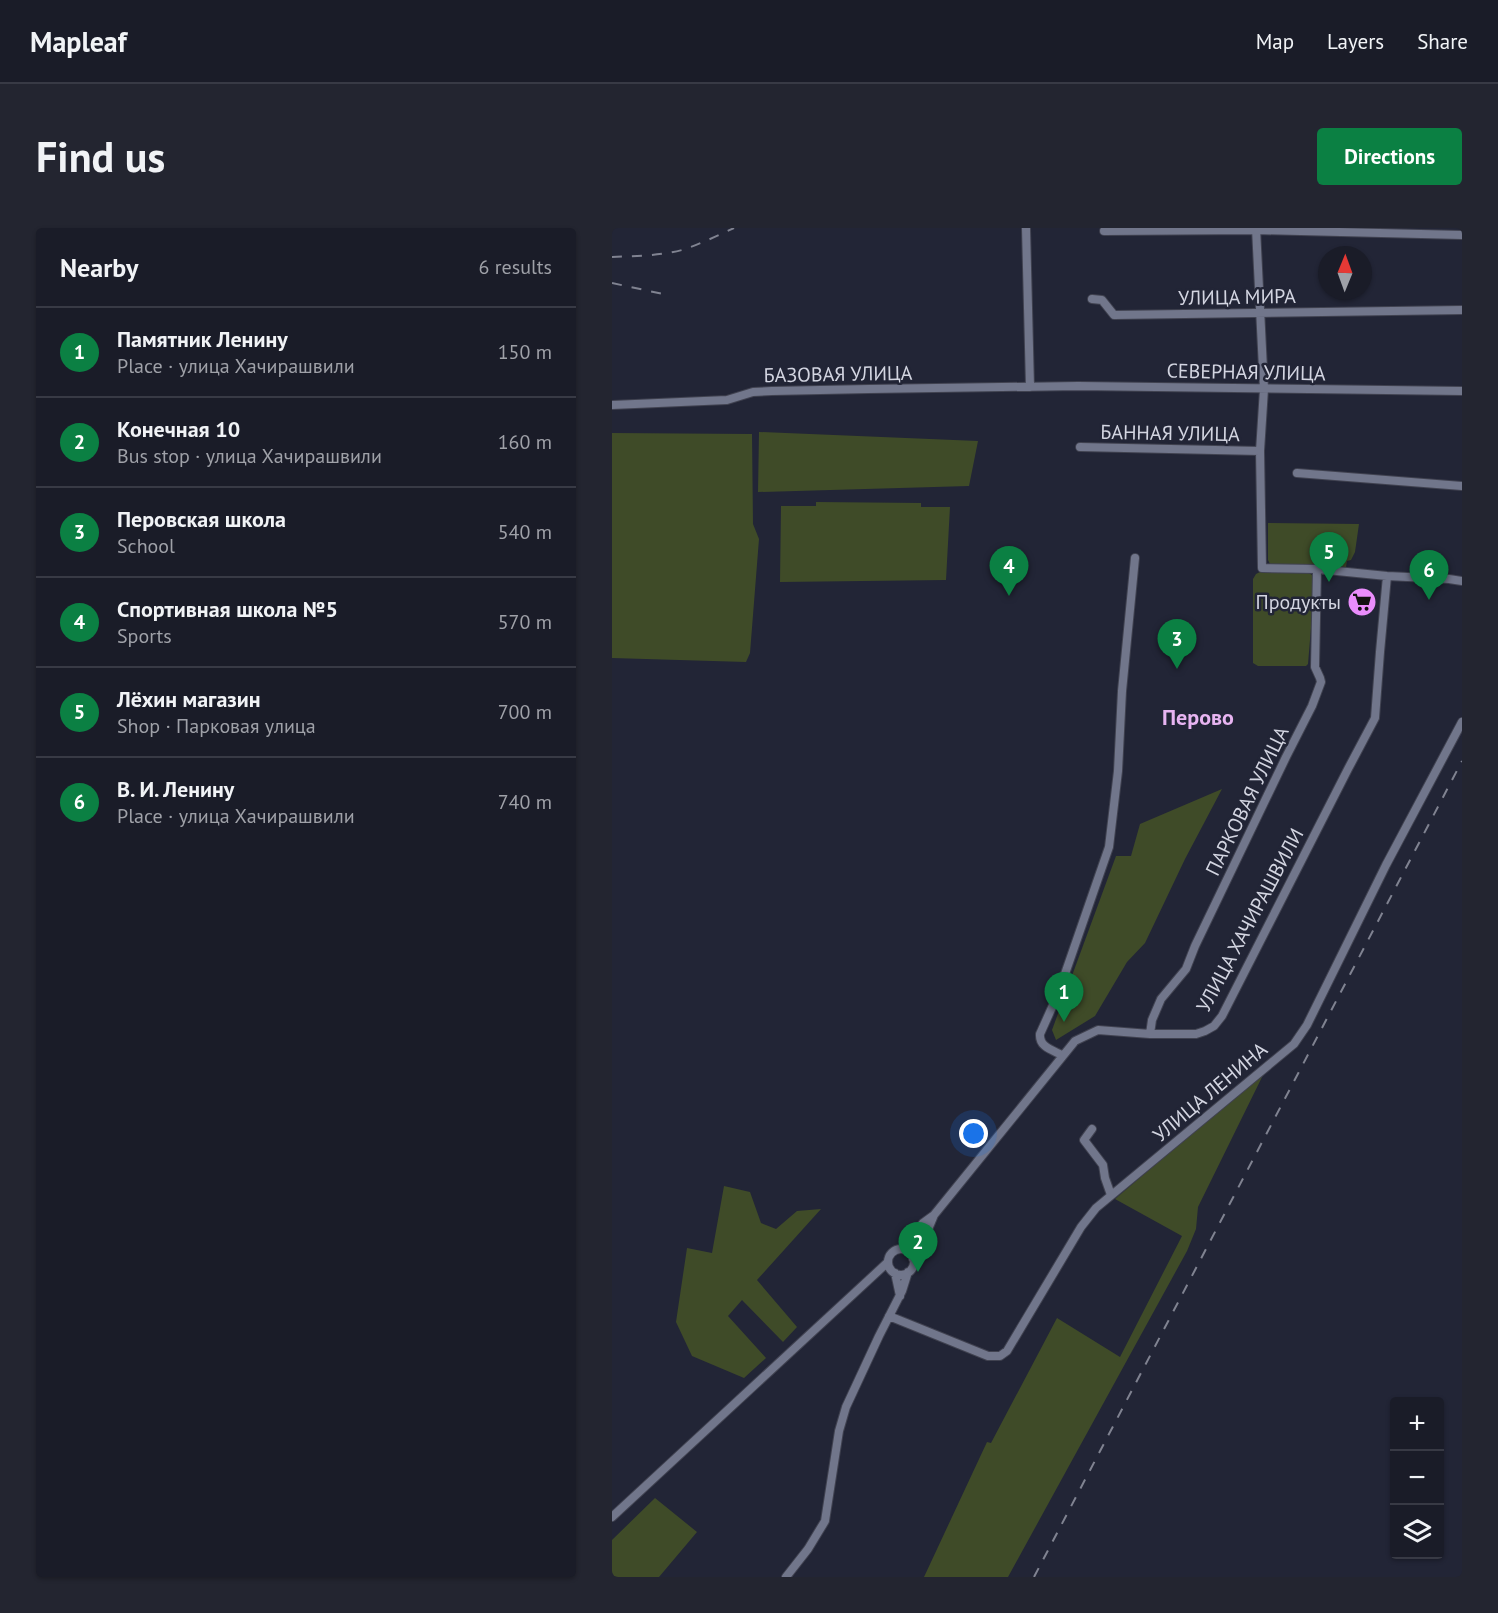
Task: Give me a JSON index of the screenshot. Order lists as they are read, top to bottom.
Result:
{
  "streets": {
    "street": [
      "УЛИЦА МИРА",
      "СЕВЕРНАЯ УЛИЦА",
      "БАЗОВАЯ УЛИЦА",
      "БАННАЯ УЛИЦА",
      "ПАРКОВАЯ УЛИЦА",
      "УЛИЦА ХАЧИРАШВИЛИ",
      "УЛИЦА ЛЕНИНА"
    ]
  },
  "crossings": [
    ["СЕВЕРНАЯ УЛИЦА", "БАЗОВАЯ УЛИЦА"],
    ["ПАРКОВАЯ УЛИЦА", "УЛИЦА ХАЧИРАШВИЛИ"]
  ],
  "districts": ["Перово"],
  "places": {
    "supermarket": ["Продукты"]
  },
  "north": "top",
  "page": {
    "header": "Mapleaf",
    "nav": ["Map", "Layers", "Share"],
    "buttons": "Directions",
    "title": "Find us",
    "heading": ["Nearby", "6 results"],
    "list": [
      {
        "mark": "1",
        "name": "Памятник Ленину",
        "note": "Place · улица Хачирашвили",
        "value": "150 m"
      },
      {
        "mark": "2",
        "name": "Конечная 10",
        "note": "Bus stop · улица Хачирашвили",
        "value": "160 m"
      },
      {
        "mark": "3",
        "name": "Перовская школа",
        "note": "School",
        "value": "540 m"
      },
      {
        "mark": "4",
        "name": "Спортивная школа №5",
        "note": "Sports",
        "value": "570 m"
      },
      {
        "mark": "5",
        "name": "Лёхин магазин",
        "note": "Shop · Парковая улица",
        "value": "700 m"
      },
      {
        "mark": "6",
        "name": "В. И. Ленину",
        "note": "Place · улица Хачирашвили",
        "value": "740 m"
      }
    ],
    "pins": [
      "5",
      "4",
      "6",
      "3",
      "1",
      "2"
    ],
    "map_buttons": ["+", "−"]
  }
}
